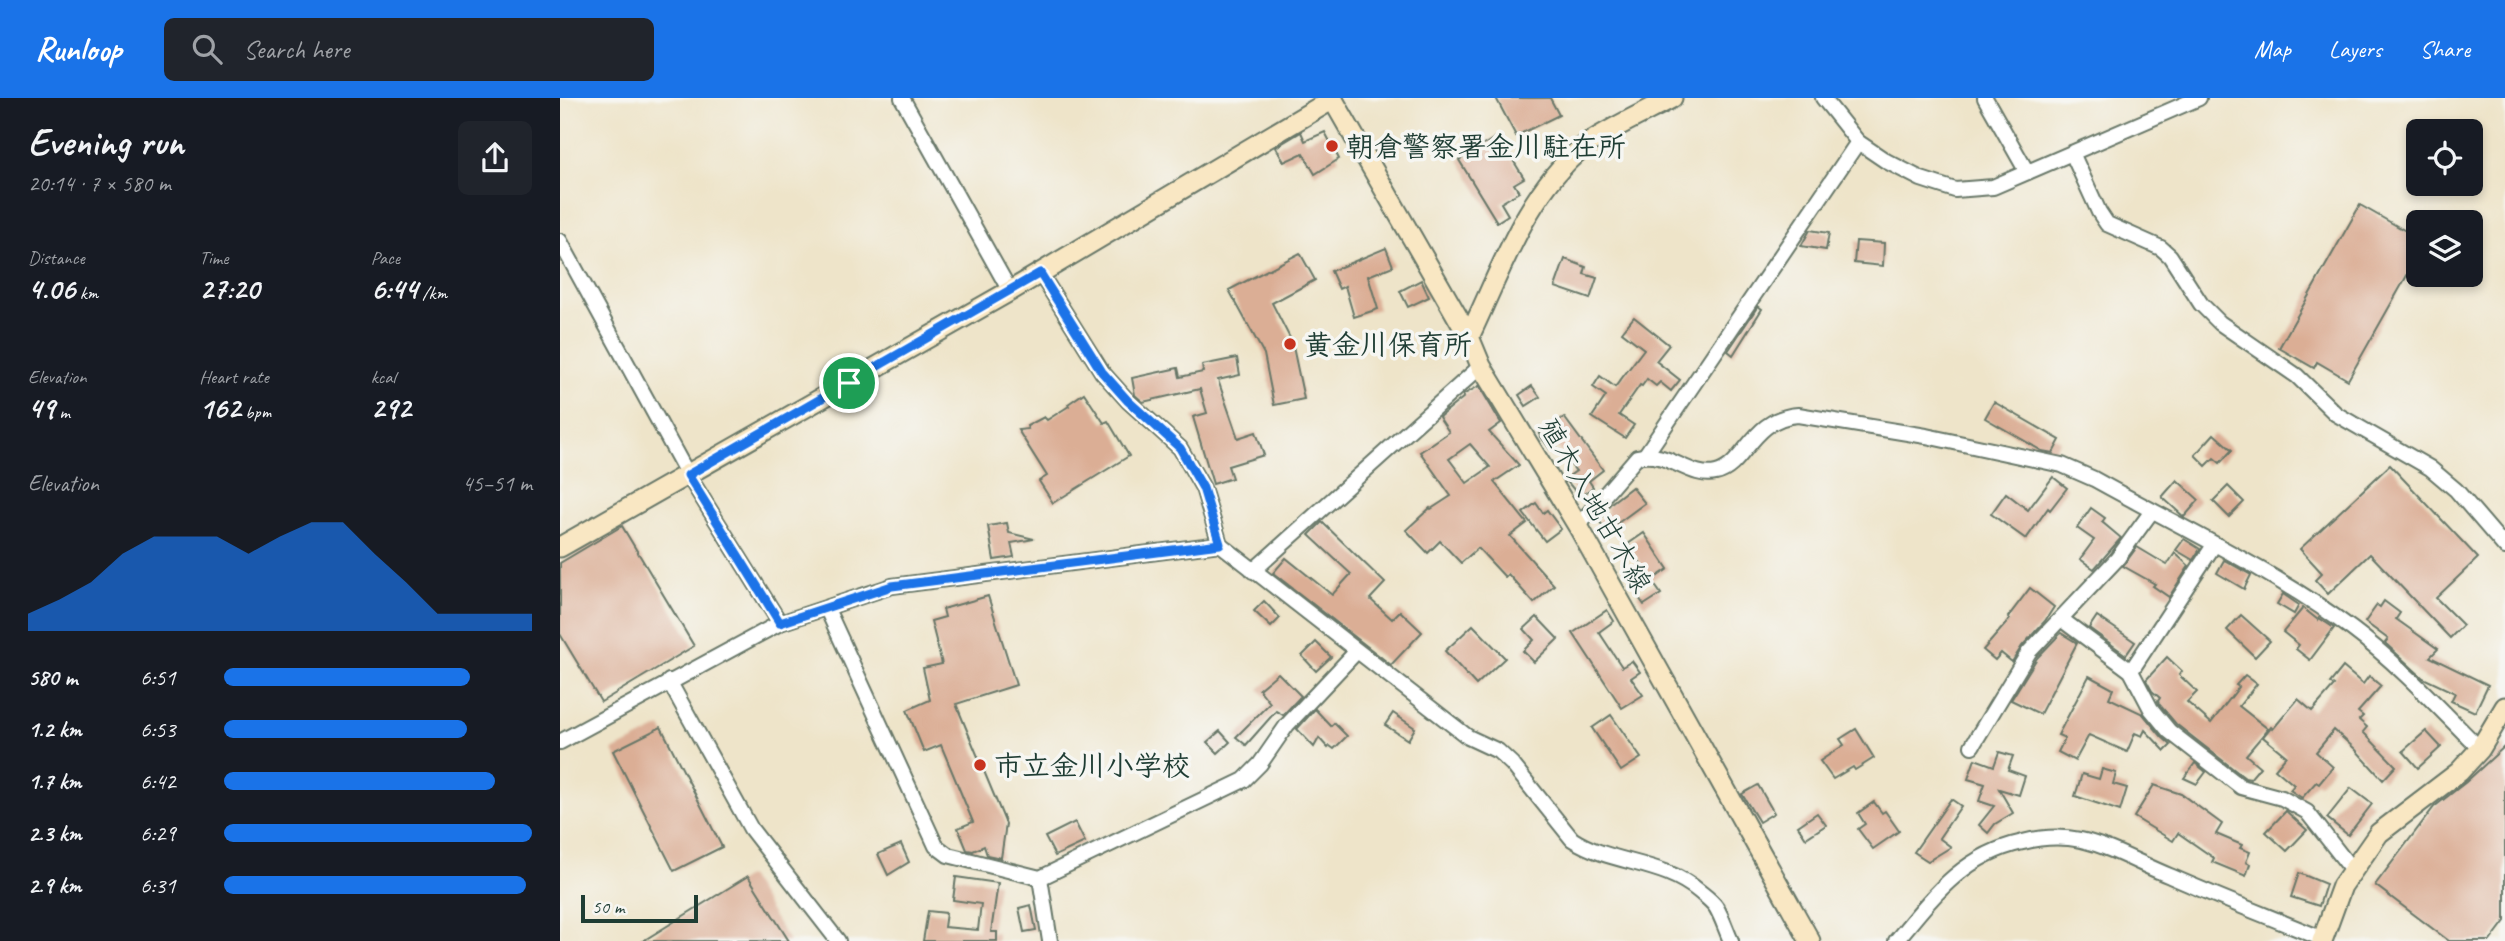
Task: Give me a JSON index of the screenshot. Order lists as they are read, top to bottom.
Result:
{
  "streets": {
    "street": ["殖木入地甘木線"]
  },
  "places": ["朝倉警察署金川駐在所", "黄金川保育所", "市立金川小学校"],
  "scale_bar": "50 m",
  "page": {
    "header": "Runloop",
    "search": "Search here",
    "nav": ["Map", "Layers", "Share"],
    "heading": ["Evening run", "20:14 · 7 × 580 m"],
    "stats": [
      ["Distance", "4.06 km"],
      ["Time", "27:20"],
      ["Pace", "6:44 /km"],
      ["Elevation", "49 m"],
      ["Heart rate", "162 bpm"],
      ["kcal", "292"]
    ],
    "chart": ["Elevation", "45–51 m"],
    "list": [
      {
        "name": "580 m",
        "note": "6:51"
      },
      {
        "name": "1.2 km",
        "note": "6:53"
      },
      {
        "name": "1.7 km",
        "note": "6:42"
      },
      {
        "name": "2.3 km",
        "note": "6:29"
      },
      {
        "name": "2.9 km",
        "note": "6:31"
      }
    ],
    "scale": "50 m"
  }
}
